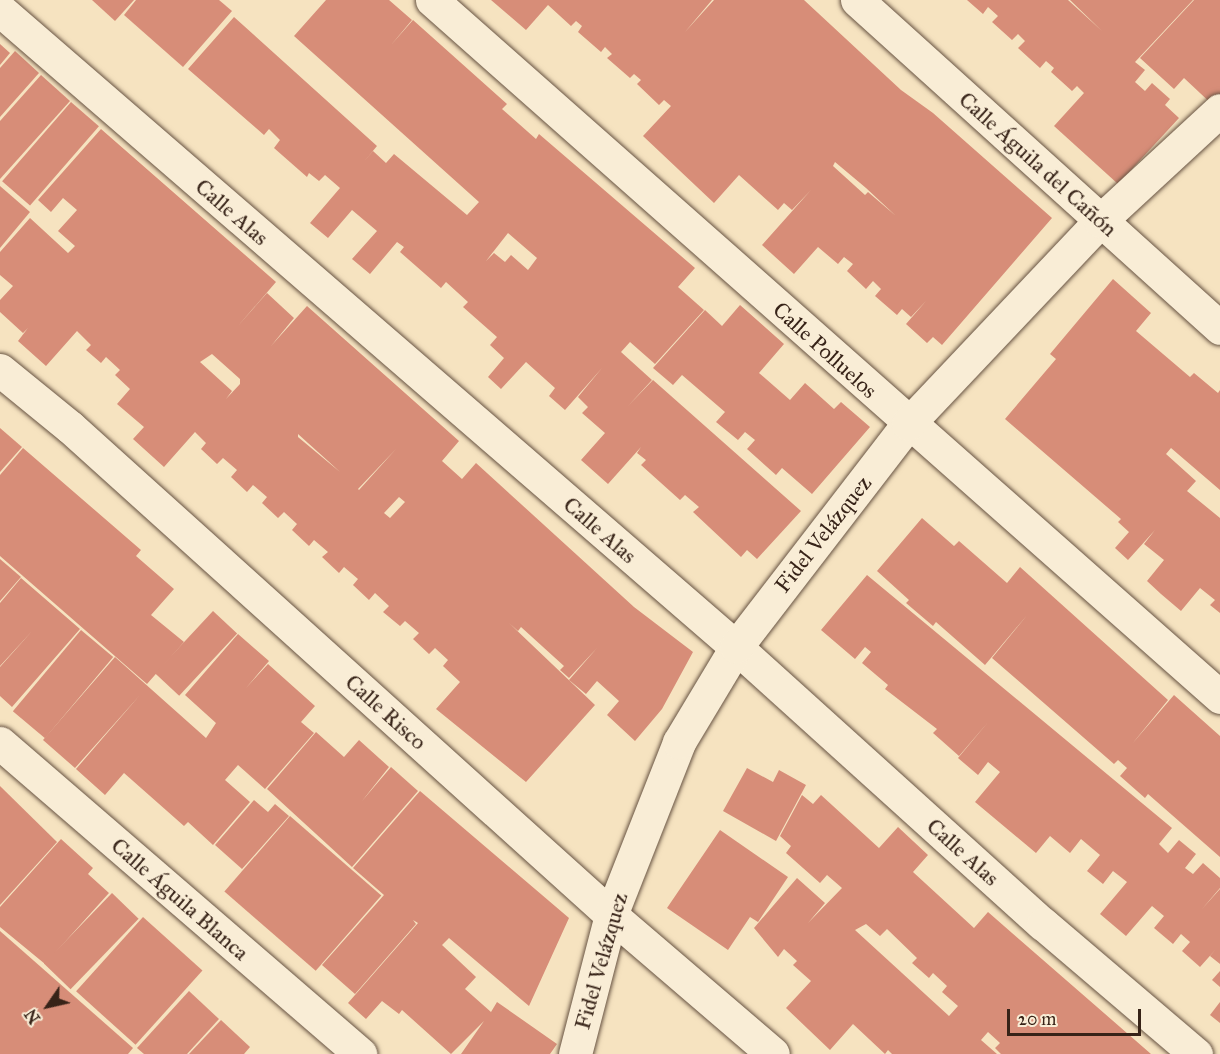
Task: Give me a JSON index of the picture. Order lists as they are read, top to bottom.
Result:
{
  "streets": {
    "street": [
      "Calle Águila del Cañón",
      "Calle Alas",
      "Calle Polluelos",
      "Fidel Velázquez",
      "Calle Risco",
      "Calle Águila Blanca"
    ]
  },
  "crossings": [
    ["Calle Águila del Cañón", "Fidel Velázquez"],
    ["Calle Alas", "Fidel Velázquez"],
    ["Calle Polluelos", "Fidel Velázquez"],
    ["Fidel Velázquez", "Calle Risco"]
  ],
  "scale_bar": "20 m",
  "north": "bottom left"
}
